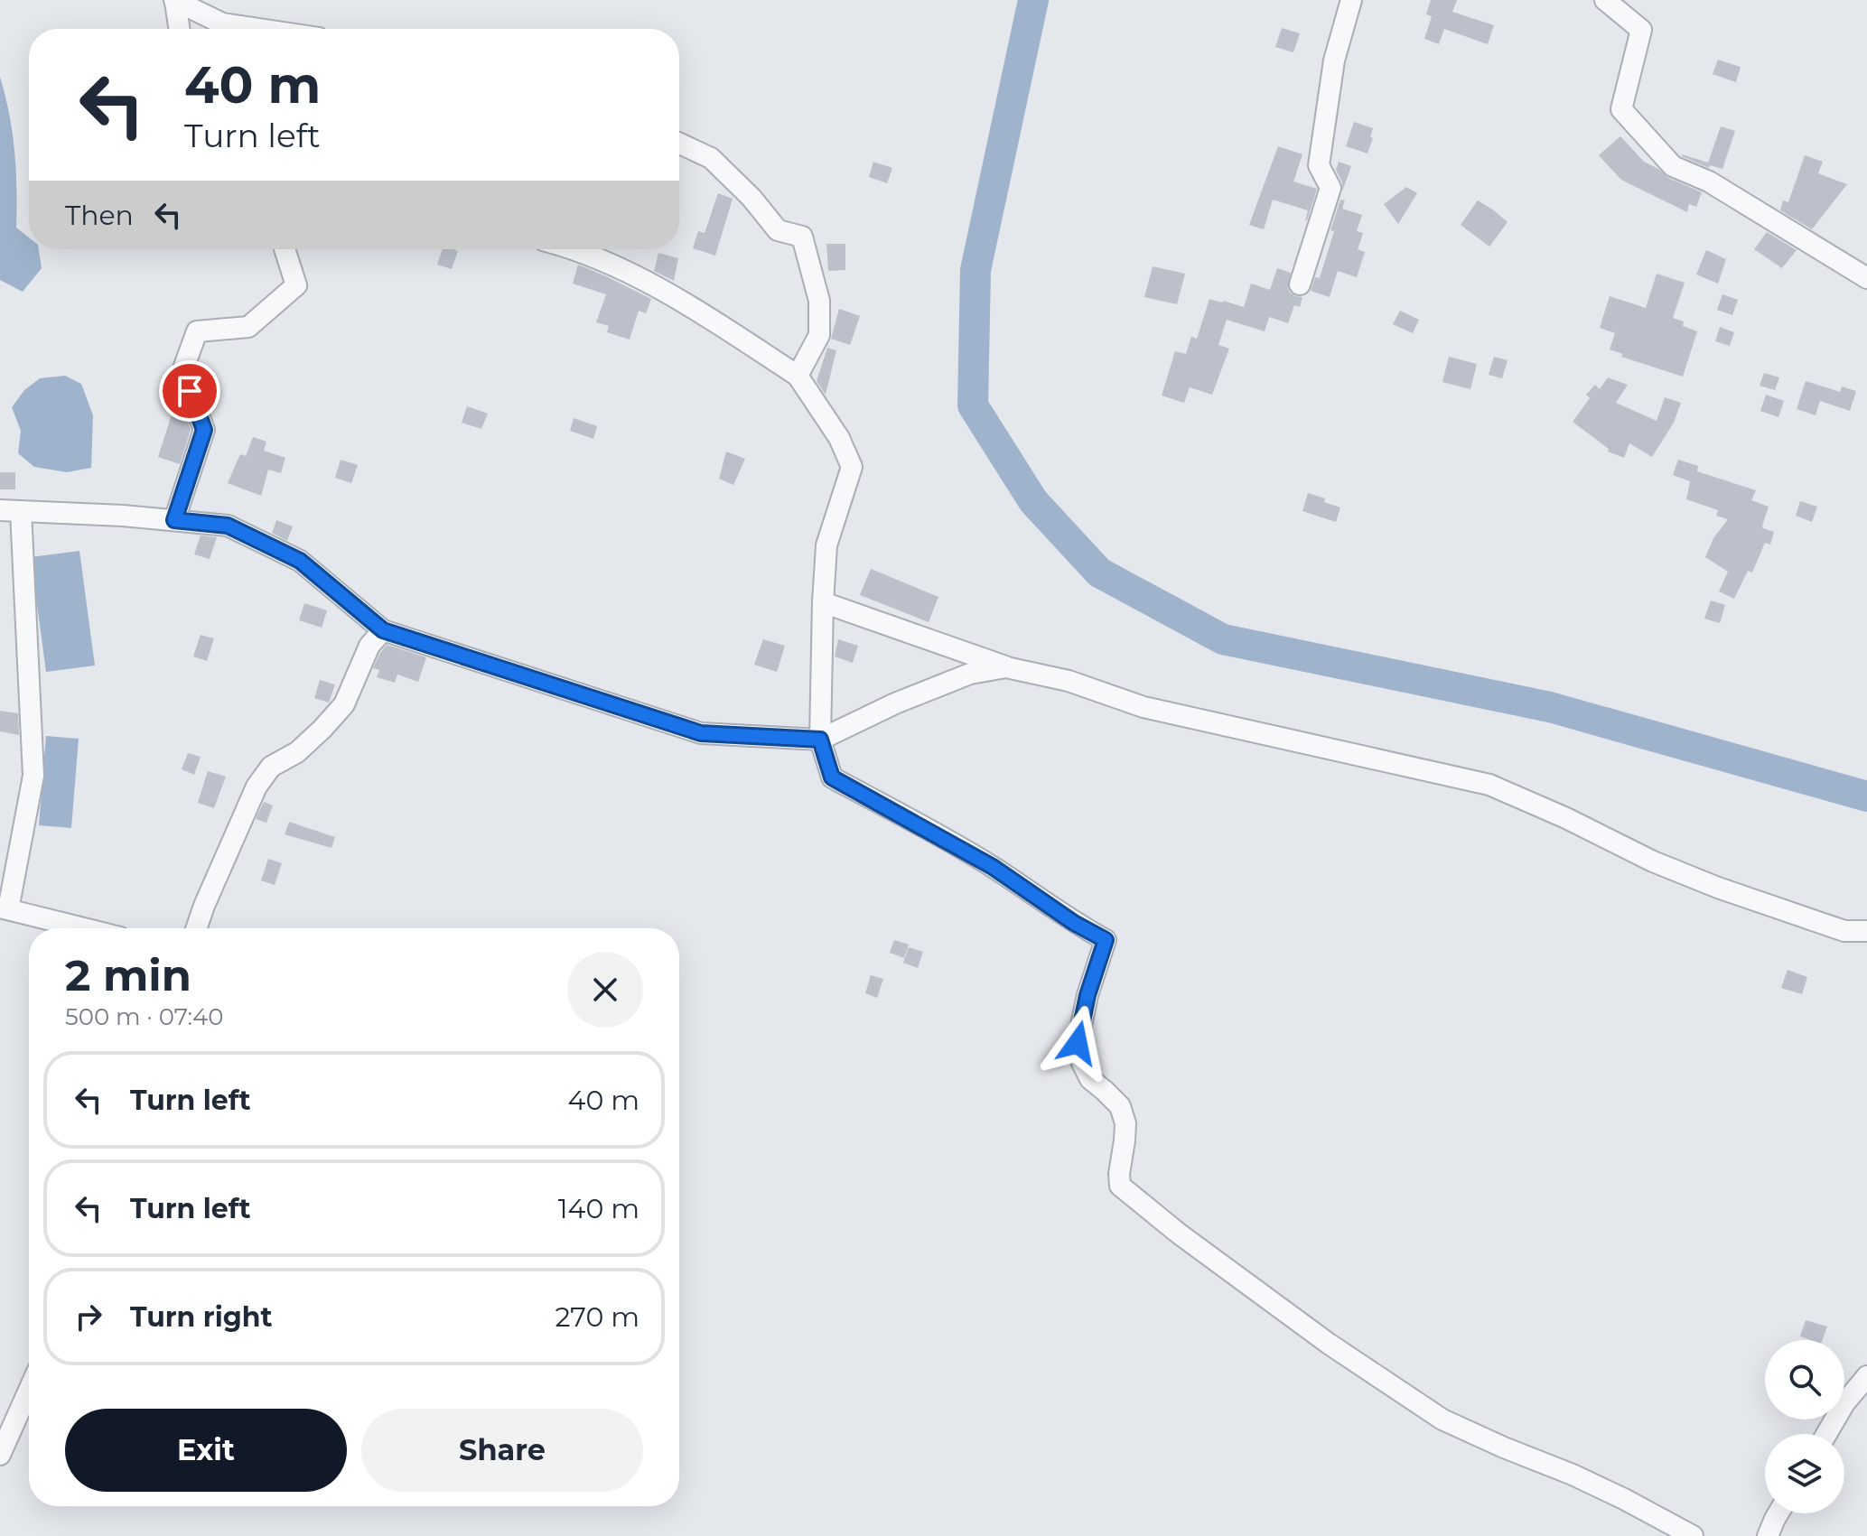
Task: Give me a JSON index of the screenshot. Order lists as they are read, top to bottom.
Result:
{
  "page": {
    "turn": ["40 m", "Turn left"],
    "then": "Then",
    "heading": ["2 min", "500 m · 07:40"],
    "list": [
      {
        "name": "Turn left",
        "value": "40 m"
      },
      {
        "name": "Turn left",
        "value": "140 m"
      },
      {
        "name": "Turn right",
        "value": "270 m"
      }
    ],
    "buttons": ["Exit", "Share"]
  }
}
